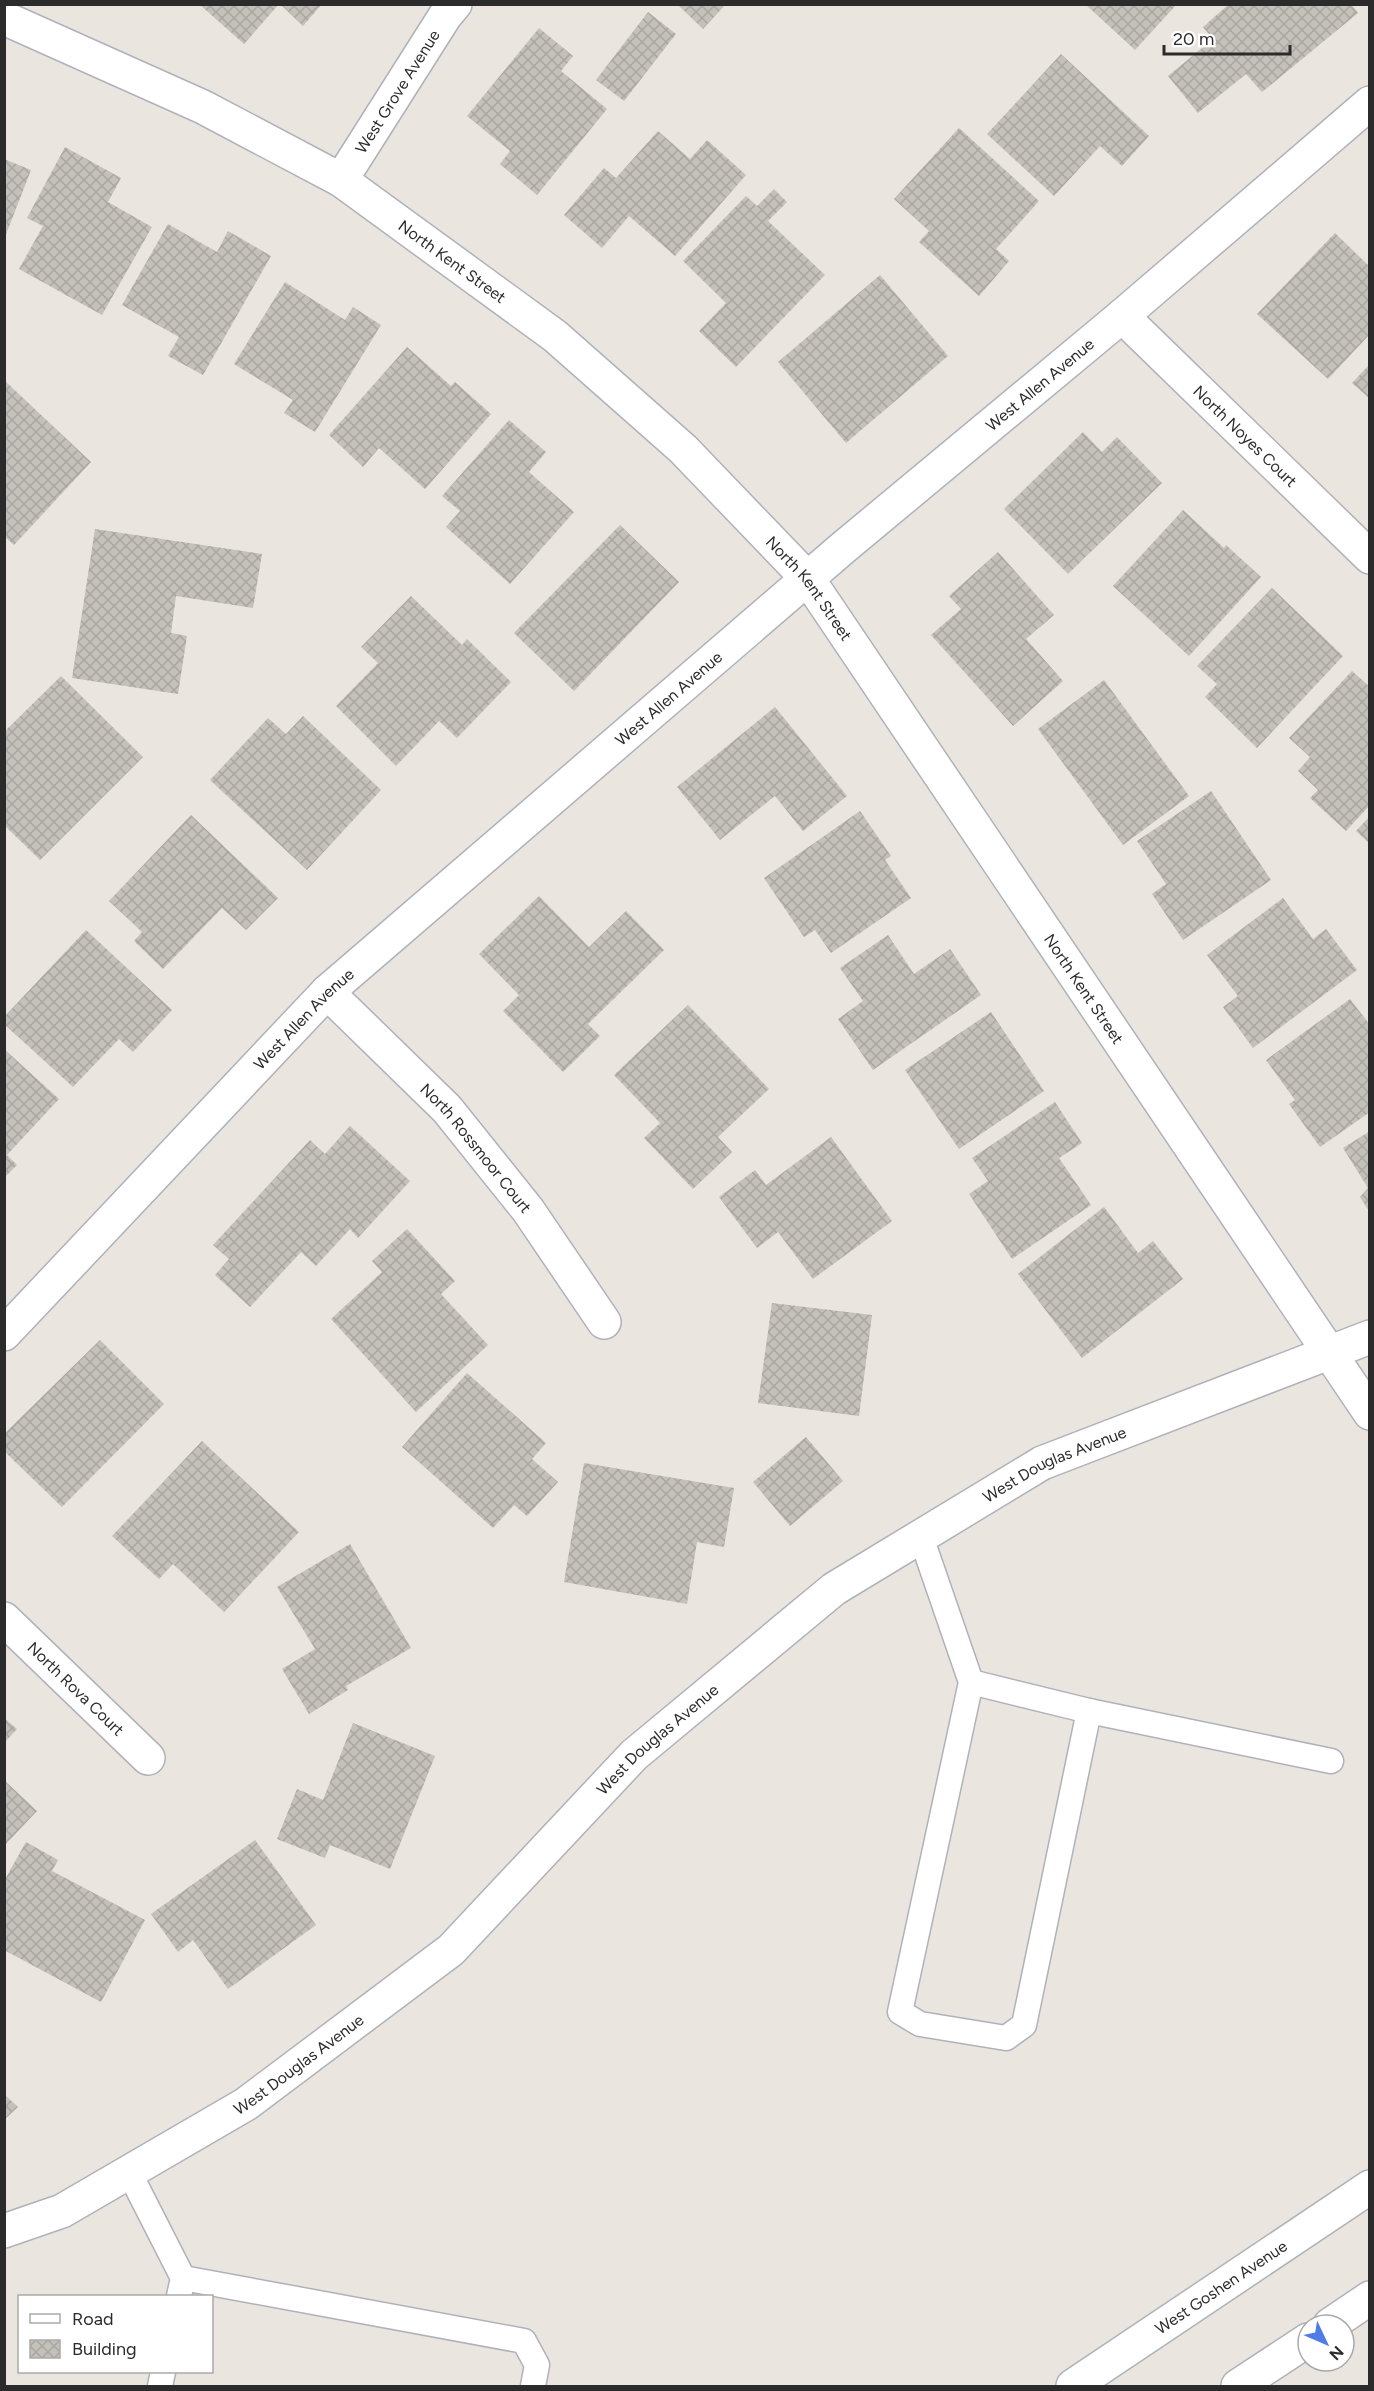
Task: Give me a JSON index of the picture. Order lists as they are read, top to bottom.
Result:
{
  "streets": {
    "street": [
      "West Grove Avenue",
      "North Kent Street",
      "West Allen Avenue",
      "North Noyes Court",
      "North Rossmoor Court",
      "West Douglas Avenue",
      "North Rova Court",
      "West Goshen Avenue"
    ]
  },
  "crossings": [
    ["West Grove Avenue", "North Kent Street"],
    ["North Kent Street", "West Allen Avenue"],
    ["North Kent Street", "West Douglas Avenue"],
    ["West Allen Avenue", "North Noyes Court"],
    ["West Allen Avenue", "North Rossmoor Court"]
  ],
  "legend": ["Road", "Building"],
  "scale_bar": "20 m",
  "north": "bottom right"
}
